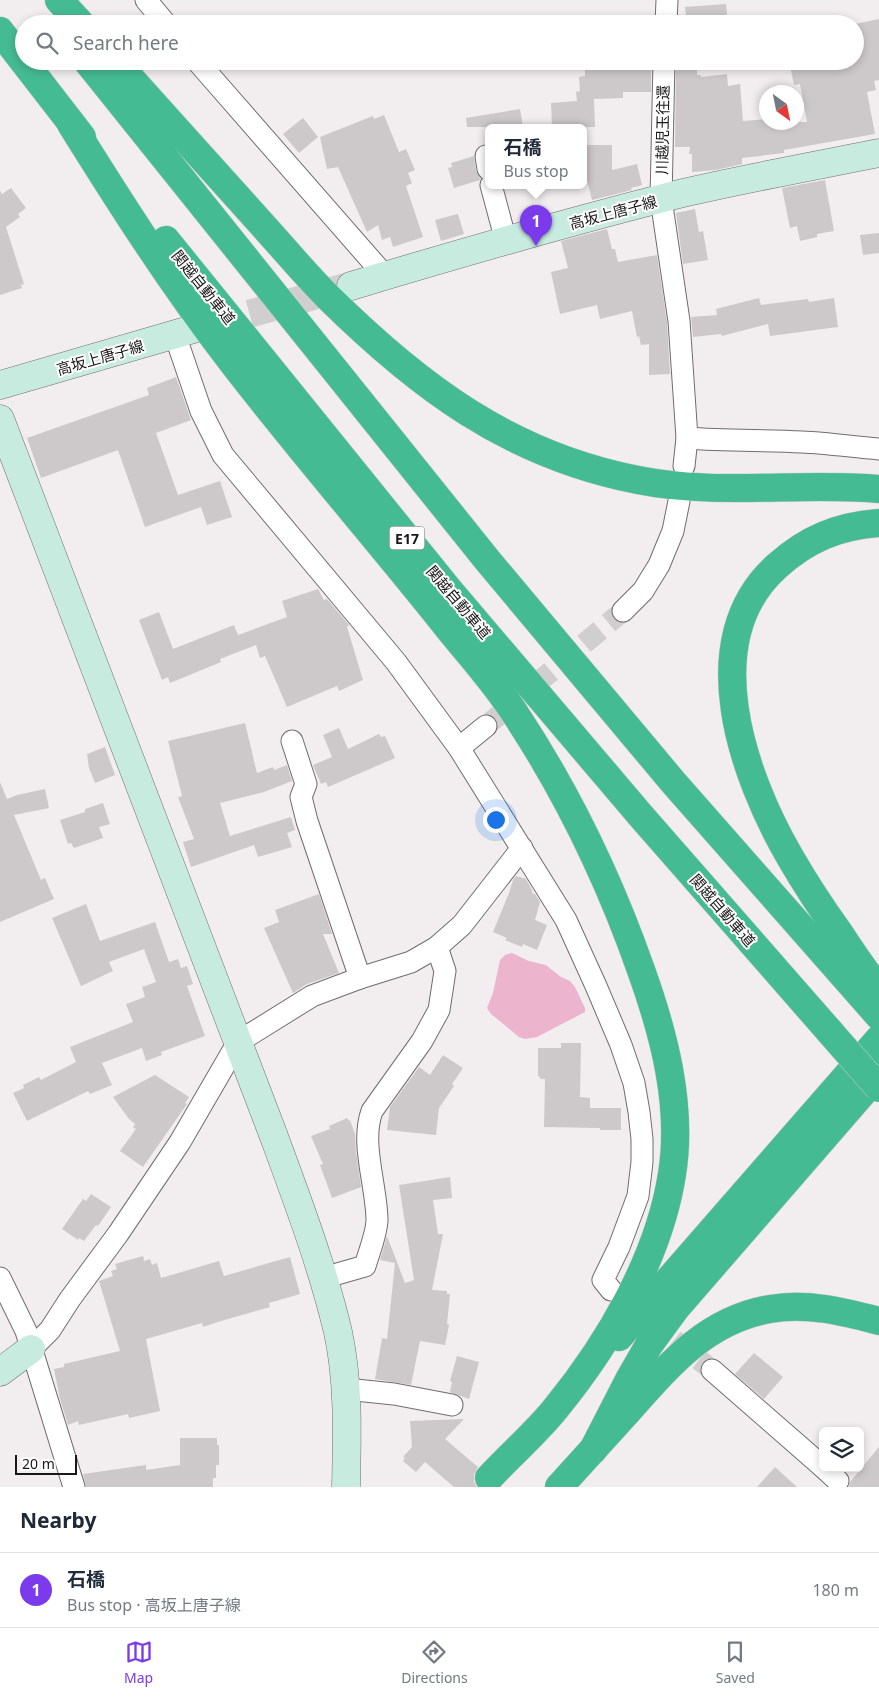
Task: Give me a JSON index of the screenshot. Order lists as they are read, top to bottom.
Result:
{
  "streets": {
    "highway": ["関越自動車道", "E17"],
    "street": ["川越児玉往還", "高坂上唐子線"]
  },
  "crossings": [
    ["川越児玉往還", "高坂上唐子線"]
  ],
  "scale_bar": "20 m",
  "north": "bottom right",
  "page": {
    "search": "Search here",
    "popup": ["石橋", "Bus stop"],
    "pins": "1",
    "scale": "20 m",
    "heading": "Nearby",
    "list": [
      {
        "mark": "1",
        "name": "石橋",
        "note": "Bus stop · 高坂上唐子線",
        "value": "180 m"
      }
    ],
    "nav": ["Map", "Directions", "Saved"]
  }
}
